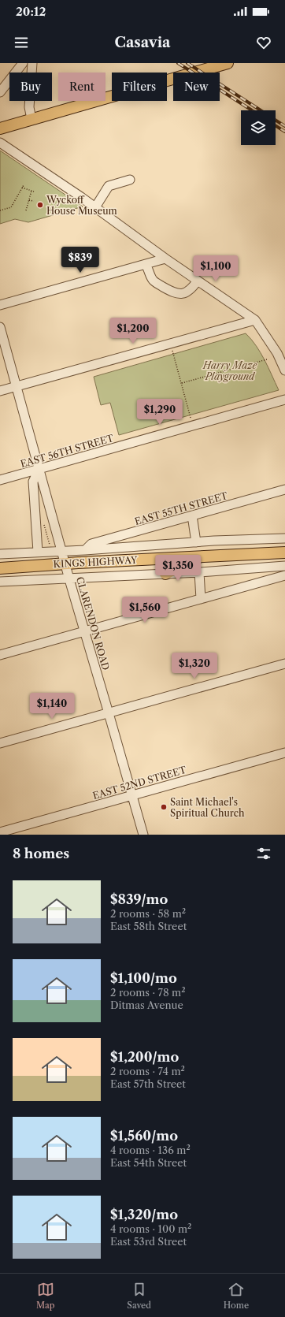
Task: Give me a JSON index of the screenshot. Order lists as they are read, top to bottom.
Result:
{
  "streets": {
    "main road": ["KINGS HIGHWAY"],
    "street": [
      "EAST 56TH STREET",
      "EAST 55TH STREET",
      "CLARENDON ROAD",
      "EAST 52ND STREET"
    ]
  },
  "crossings": [
    ["EAST 56TH STREET", "CLARENDON ROAD"],
    ["EAST 55TH STREET", "KINGS HIGHWAY"],
    ["KINGS HIGHWAY", "CLARENDON ROAD"],
    ["CLARENDON ROAD", "EAST 52ND STREET"]
  ],
  "parks": ["Harry Maze Playground"],
  "places": ["Wyckoff House Museum", "Saint Michael's Spiritual Church"],
  "page": {
    "status": "20:12",
    "header": "Casavia",
    "chip": [
      "Buy",
      "Rent",
      "Filters",
      "New"
    ],
    "price": [
      "$839",
      "$1,100",
      "$1,200",
      "$1,290",
      "$1,350",
      "$1,560",
      "$1,320",
      "$1,140"
    ],
    "heading": "8 homes",
    "list": [
      {
        "name": "$839/mo",
        "note": "2 rooms · 58 m² · East 58th Street"
      },
      {
        "name": "$1,100/mo",
        "note": "2 rooms · 78 m² · Ditmas Avenue"
      },
      {
        "name": "$1,200/mo",
        "note": "2 rooms · 74 m² · East 57th Street"
      },
      {
        "name": "$1,560/mo",
        "note": "4 rooms · 136 m² · East 54th Street"
      },
      {
        "name": "$1,320/mo",
        "note": "4 rooms · 100 m² · East 53rd Street"
      }
    ],
    "tabs": ["Map", "Saved", "Home"]
  }
}
